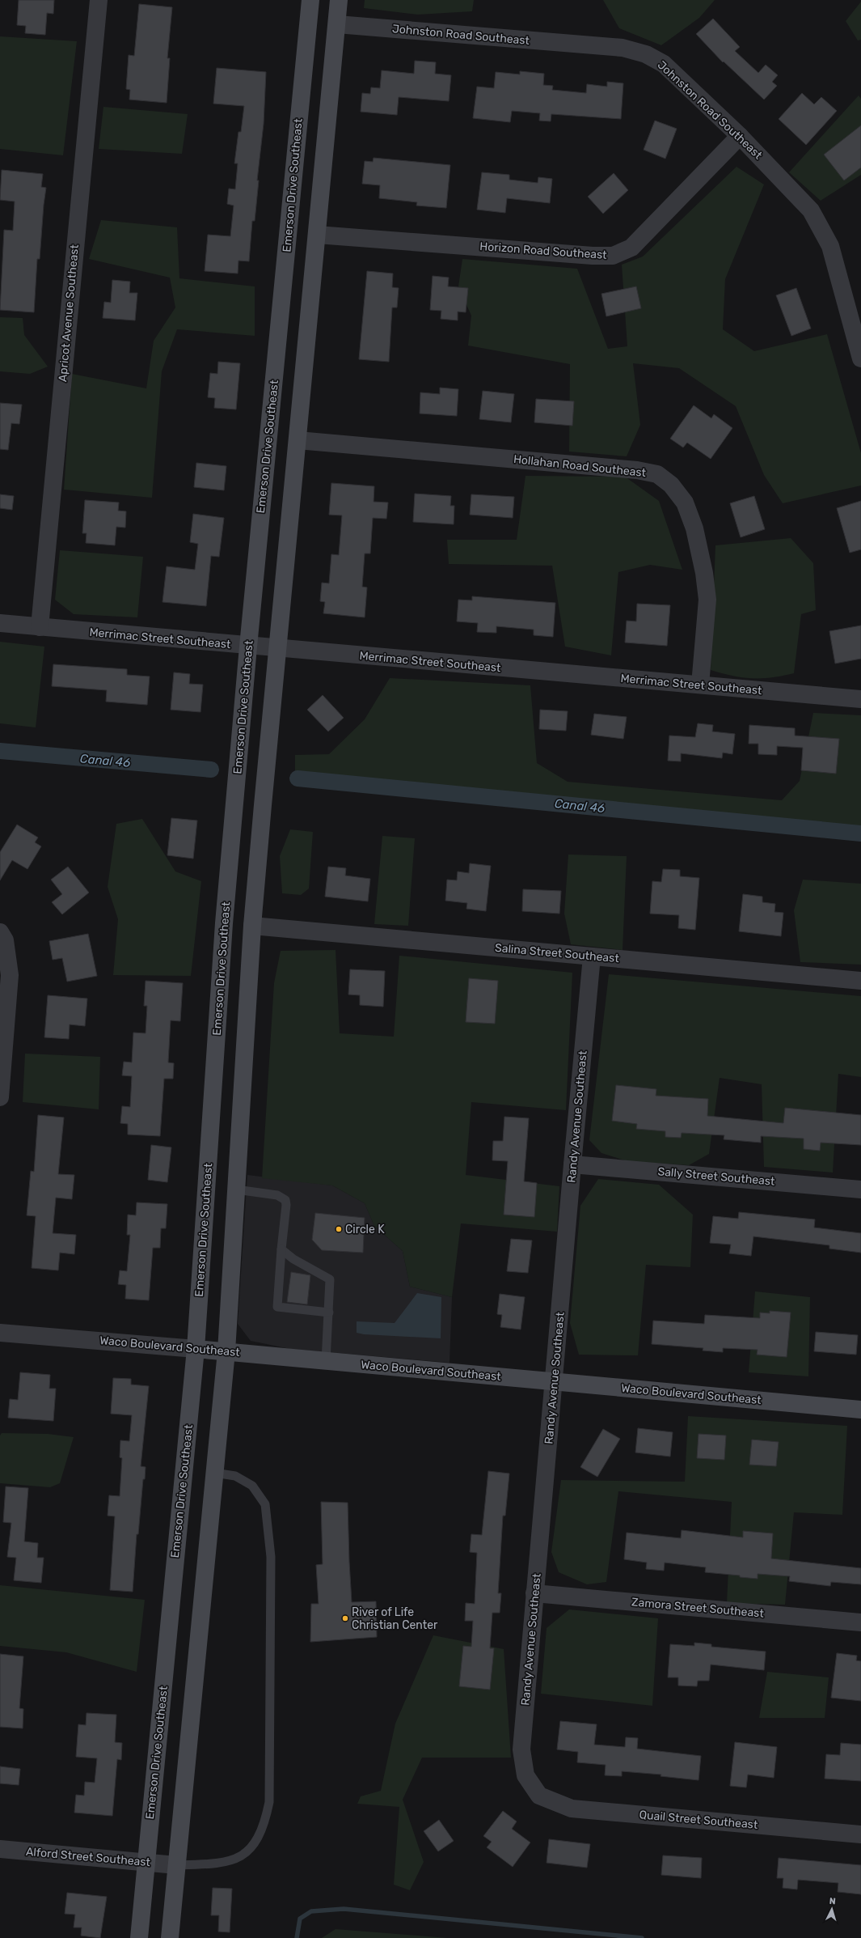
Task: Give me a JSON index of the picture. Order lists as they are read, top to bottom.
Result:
{
  "streets": {
    "street": [
      "Johnston Road Southeast",
      "Emerson Drive Southeast",
      "Horizon Road Southeast",
      "Apricot Avenue Southeast",
      "Hollahan Road Southeast",
      "Merrimac Street Southeast",
      "Salina Street Southeast",
      "Randy Avenue Southeast",
      "Sally Street Southeast",
      "Waco Boulevard Southeast",
      "Zamora Street Southeast",
      "Quail Street Southeast",
      "Alford Street Southeast"
    ]
  },
  "crossings": [
    ["Johnston Road Southeast", "Horizon Road Southeast"],
    ["Emerson Drive Southeast", "Merrimac Street Southeast"],
    ["Emerson Drive Southeast", "Waco Boulevard Southeast"],
    ["Emerson Drive Southeast", "Alford Street Southeast"],
    ["Apricot Avenue Southeast", "Merrimac Street Southeast"],
    ["Hollahan Road Southeast", "Merrimac Street Southeast"],
    ["Salina Street Southeast", "Randy Avenue Southeast"],
    ["Randy Avenue Southeast", "Sally Street Southeast"],
    ["Randy Avenue Southeast", "Waco Boulevard Southeast"],
    ["Randy Avenue Southeast", "Zamora Street Southeast"],
    ["Randy Avenue Southeast", "Quail Street Southeast"]
  ],
  "water": ["Canal 46"],
  "places": ["Circle K", "River of Life Christian Center"],
  "north": "top"
}
